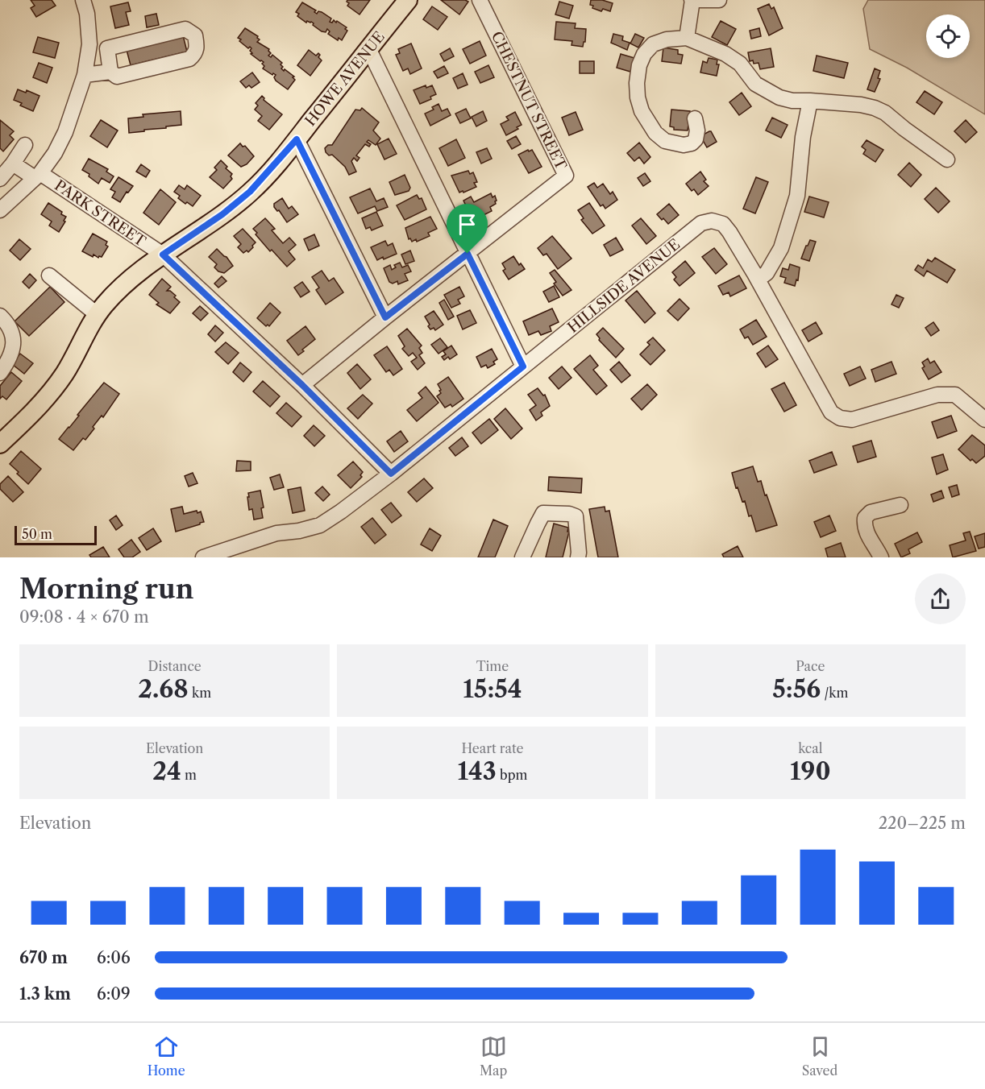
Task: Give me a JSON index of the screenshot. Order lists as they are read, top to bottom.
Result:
{
  "streets": {
    "main road": ["HOWE AVENUE"],
    "street": ["CHESTNUT STREET", "PARK STREET", "HILLSIDE AVENUE"]
  },
  "crossings": [
    ["HOWE AVENUE", "PARK STREET"],
    ["PARK STREET", "HILLSIDE AVENUE"]
  ],
  "scale_bar": "50 m",
  "page": {
    "scale": "50 m",
    "heading": ["Morning run", "09:08 · 4 × 670 m"],
    "stats": [
      ["Distance", "2.68 km"],
      ["Time", "15:54"],
      ["Pace", "5:56 /km"],
      ["Elevation", "24 m"],
      ["Heart rate", "143 bpm"],
      ["kcal", "190"]
    ],
    "chart": ["Elevation", "220–225 m"],
    "list": [
      {
        "name": "670 m",
        "note": "6:06"
      },
      {
        "name": "1.3 km",
        "note": "6:09"
      }
    ],
    "tabs": ["Home", "Map", "Saved"]
  }
}
